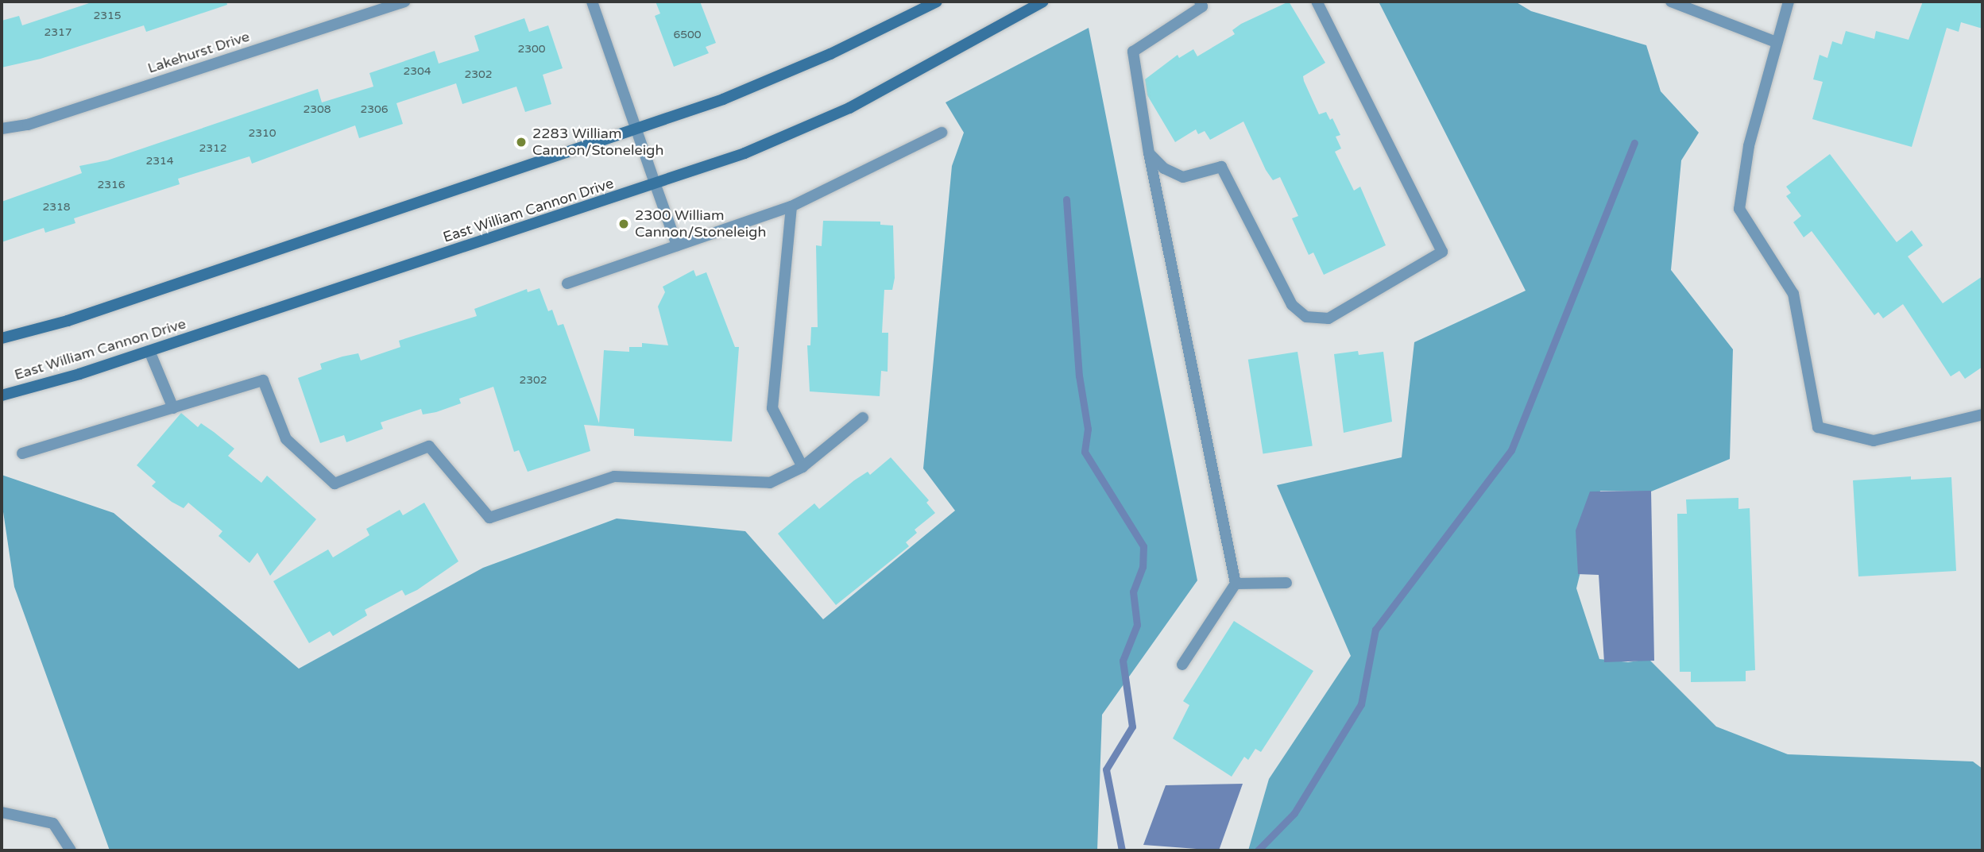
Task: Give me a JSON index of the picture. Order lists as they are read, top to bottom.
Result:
{
  "streets": {
    "main road": ["East William Cannon Drive"],
    "street": ["Lakehurst Drive"]
  },
  "places": ["2283 William Cannon/Stoneleigh", "2300 William Cannon/Stoneleigh"],
  "house_numbers": [
    "2315",
    "2317",
    "6500",
    "2300",
    "2304",
    "2302",
    "2308",
    "2306",
    "2310",
    "2312",
    "2314",
    "2316",
    "2318",
    "2302"
  ]
}
